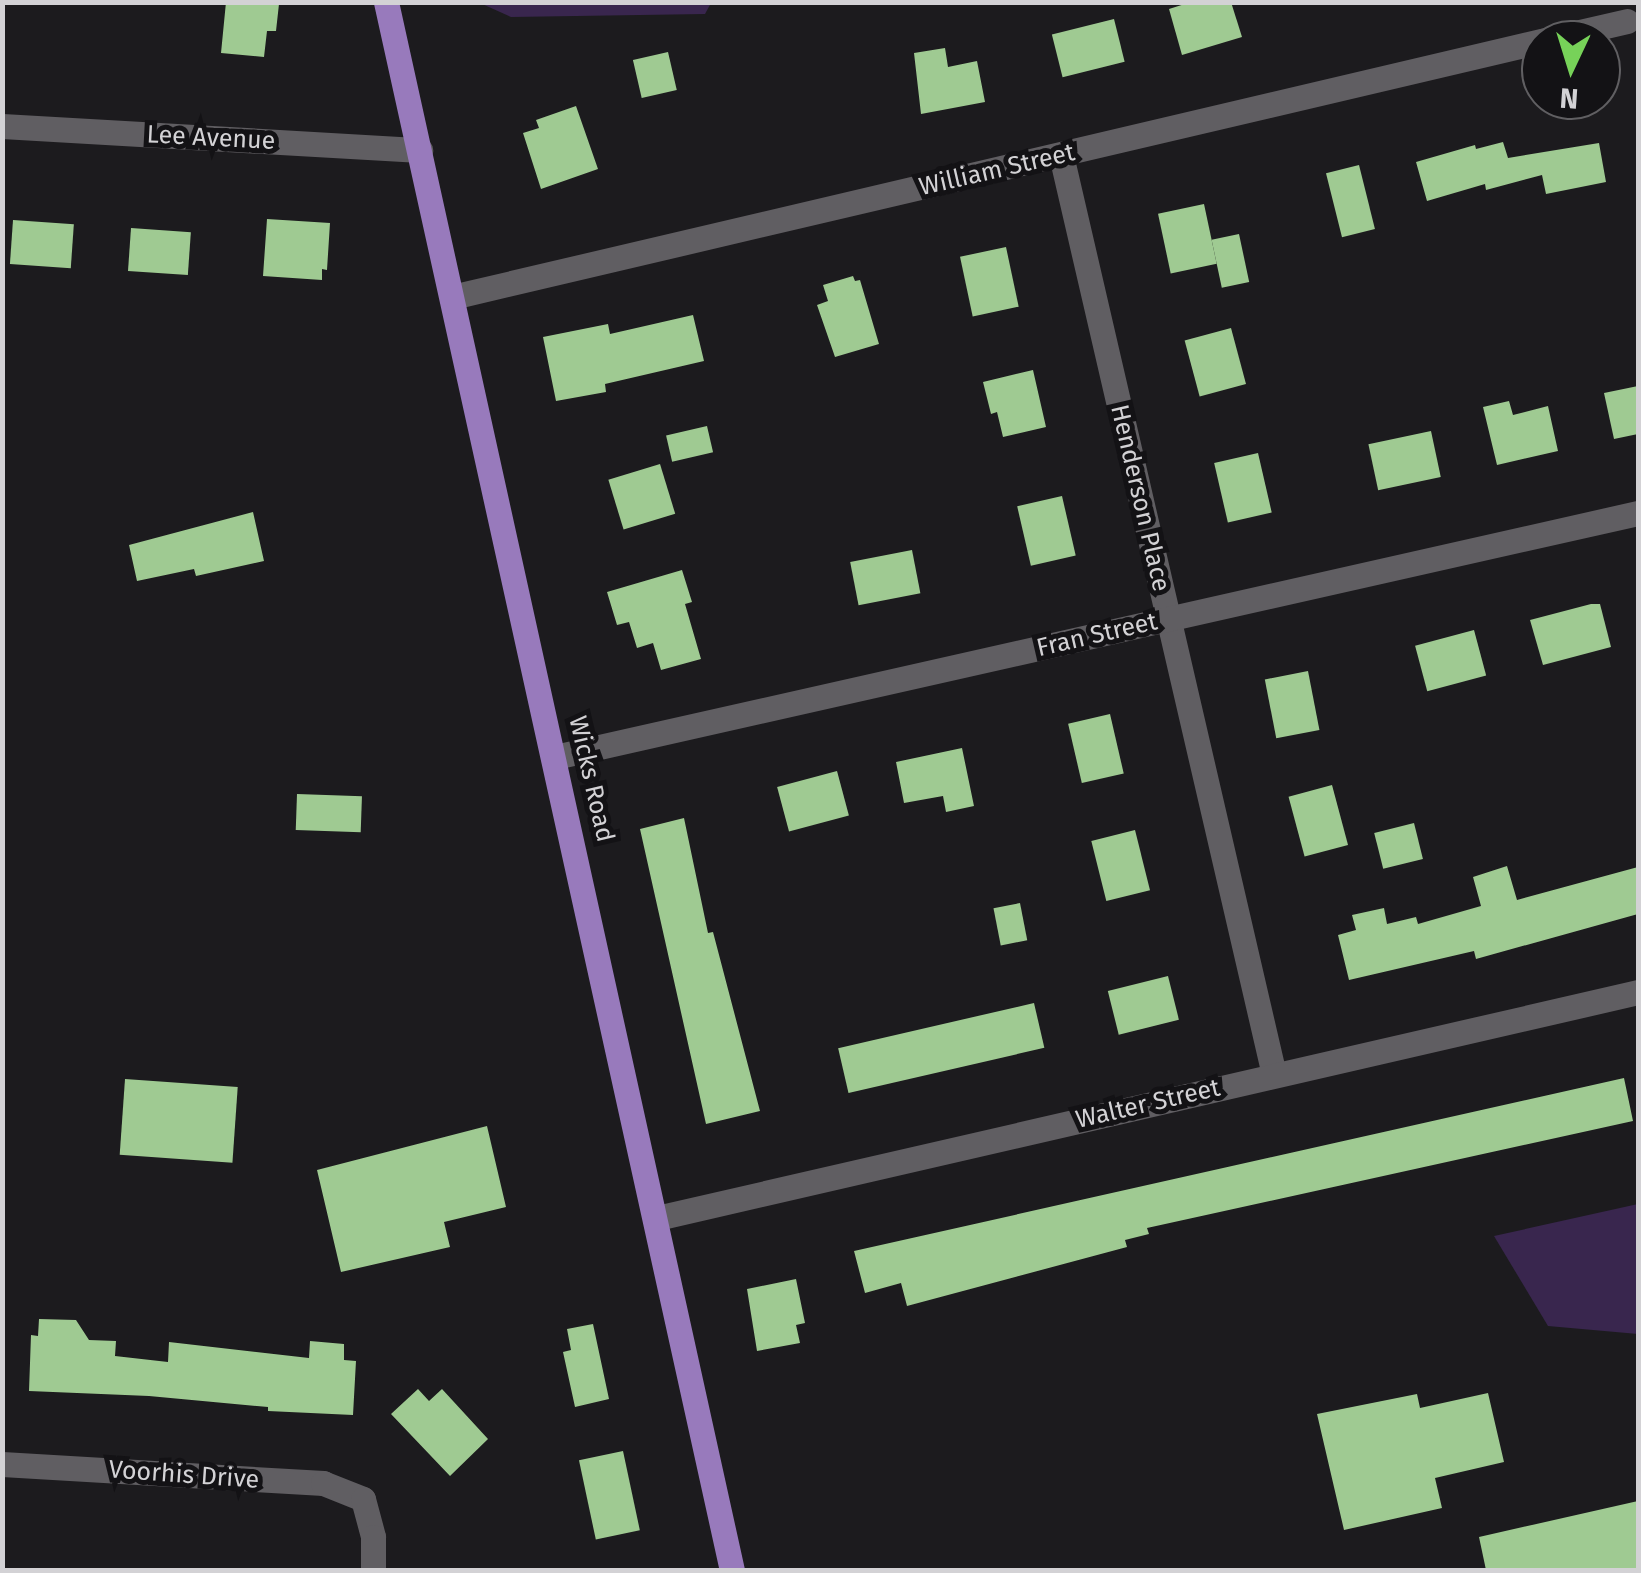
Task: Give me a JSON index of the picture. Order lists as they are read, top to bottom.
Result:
{
  "streets": {
    "main road": ["Wicks Road"],
    "street": [
      "Lee Avenue",
      "William Street",
      "Henderson Place",
      "Fran Street",
      "Walter Street",
      "Voorhis Drive"
    ]
  },
  "crossings": [
    ["Lee Avenue", "Wicks Road"],
    ["William Street", "Henderson Place"],
    ["William Street", "Wicks Road"],
    ["Henderson Place", "Fran Street"],
    ["Henderson Place", "Walter Street"],
    ["Fran Street", "Wicks Road"],
    ["Wicks Road", "Walter Street"]
  ],
  "north": "bottom"
}
